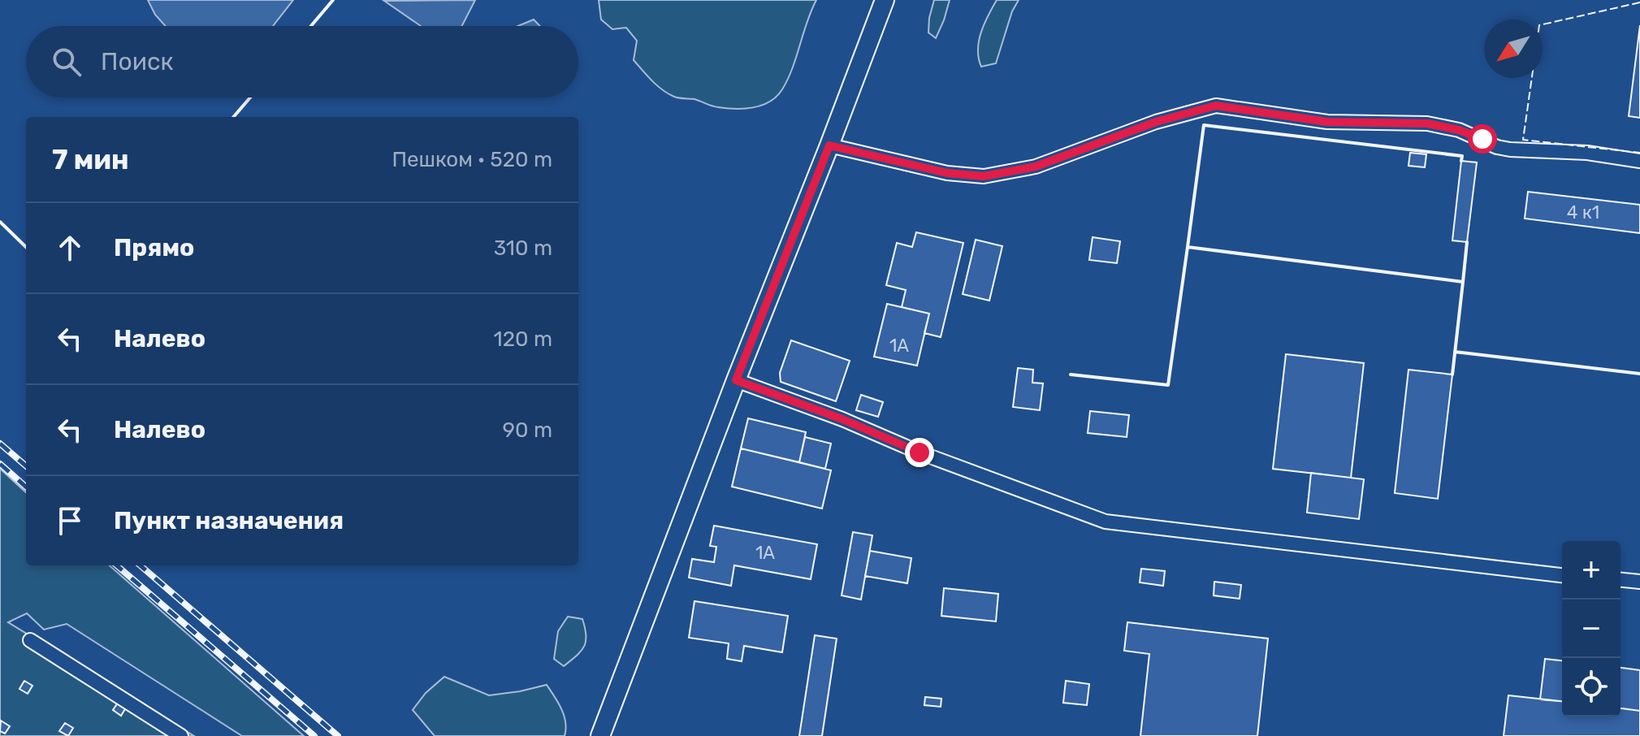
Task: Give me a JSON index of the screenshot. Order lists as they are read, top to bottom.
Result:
{
  "house_numbers": ["4 к1", "1А", "1А"],
  "north": "bottom left",
  "page": {
    "search": "Поиск",
    "heading": ["7 мин", "Пешком · 520 m"],
    "list": [
      ["Прямо", "310 m"],
      ["Налево", "120 m"],
      ["Налево", "90 m"],
      "Пункт назначения"
    ],
    "map_buttons": ["+", "−"]
  }
}
